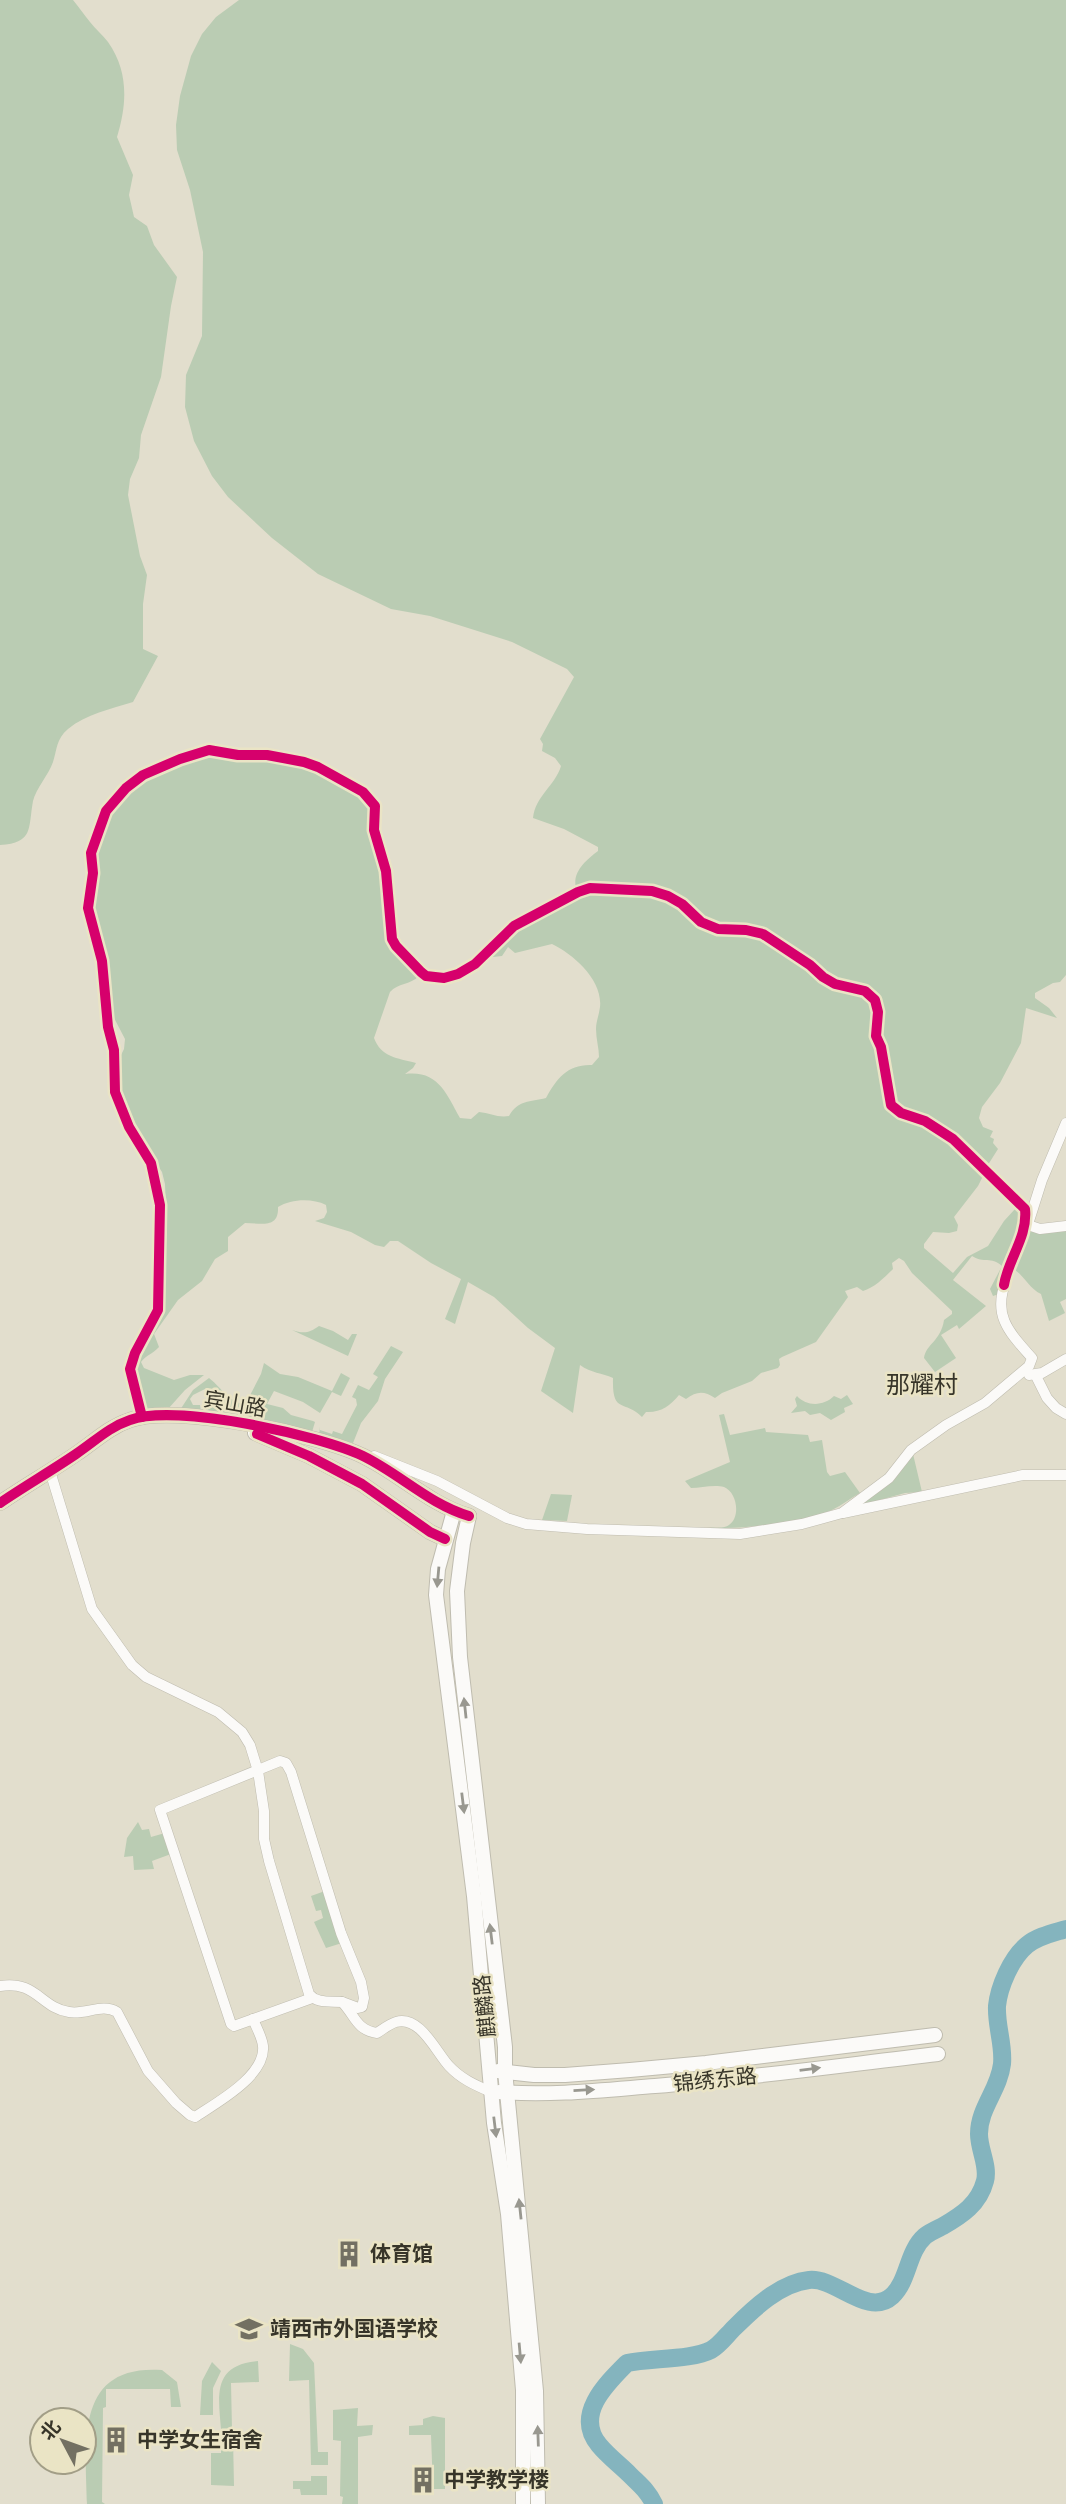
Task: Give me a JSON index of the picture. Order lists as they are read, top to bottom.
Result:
{
  "streets": {
    "main road": ["宾山路", "麒麟路", "锦绣东路"]
  },
  "crossings": [
    ["宾山路", "麒麟路"],
    ["麒麟路", "锦绣东路"]
  ],
  "districts": ["那耀村"],
  "places": {
    "building": ["体育馆", "中学女生宿舍", "中学教学楼"],
    "school or university": ["靖西市外国语学校"]
  },
  "north": "top left"
}
